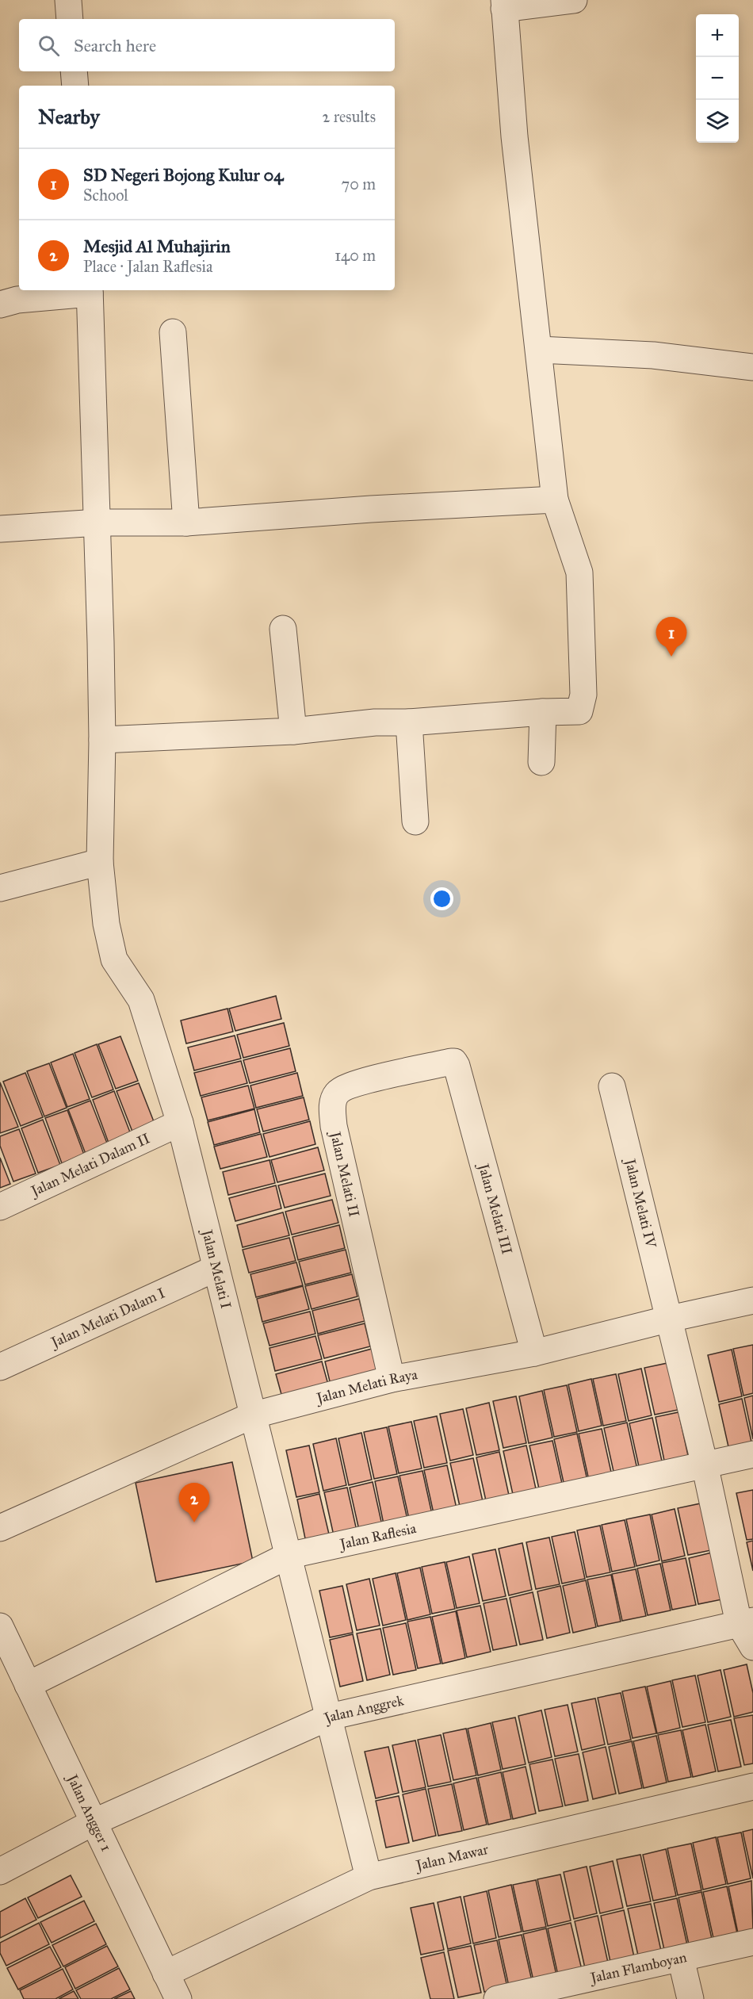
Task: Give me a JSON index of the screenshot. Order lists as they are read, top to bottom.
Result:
{
  "streets": {
    "street": [
      "Jalan Melati Dalam II",
      "Jalan Melati II",
      "Jalan Melati IV",
      "Jalan Melati III",
      "Jalan Melati I",
      "Jalan Melati Dalam I",
      "Jalan Melati Raya",
      "Jalan Raflesia",
      "Jalan Anggrek",
      "Jalan Angger 1",
      "Jalan Mawar",
      "Jalan Flamboyan"
    ]
  },
  "crossings": [
    ["Jalan Melati Dalam II", "Jalan Melati I"],
    ["Jalan Melati II", "Jalan Melati III"],
    ["Jalan Melati II", "Jalan Melati Raya"],
    ["Jalan Melati IV", "Jalan Melati Raya"],
    ["Jalan Melati IV", "Jalan Raflesia"],
    ["Jalan Melati IV", "Jalan Anggrek"],
    ["Jalan Melati III", "Jalan Melati Raya"],
    ["Jalan Melati I", "Jalan Melati Dalam I"],
    ["Jalan Melati I", "Jalan Melati Raya"],
    ["Jalan Melati I", "Jalan Raflesia"],
    ["Jalan Melati I", "Jalan Anggrek"],
    ["Jalan Melati I", "Jalan Mawar"],
    ["Jalan Raflesia", "Jalan Angger 1"],
    ["Jalan Anggrek", "Jalan Angger 1"],
    ["Jalan Angger 1", "Jalan Mawar"]
  ],
  "page": {
    "map_buttons": ["+", "−"],
    "search": "Search here",
    "heading": ["Nearby", "2 results"],
    "list": [
      {
        "mark": "1",
        "name": "SD Negeri Bojong Kulur 04",
        "note": "School",
        "value": "70 m"
      },
      {
        "mark": "2",
        "name": "Mesjid Al Muhajirin",
        "note": "Place · Jalan Raflesia",
        "value": "140 m"
      }
    ],
    "pins": ["1", "2"]
  }
}
